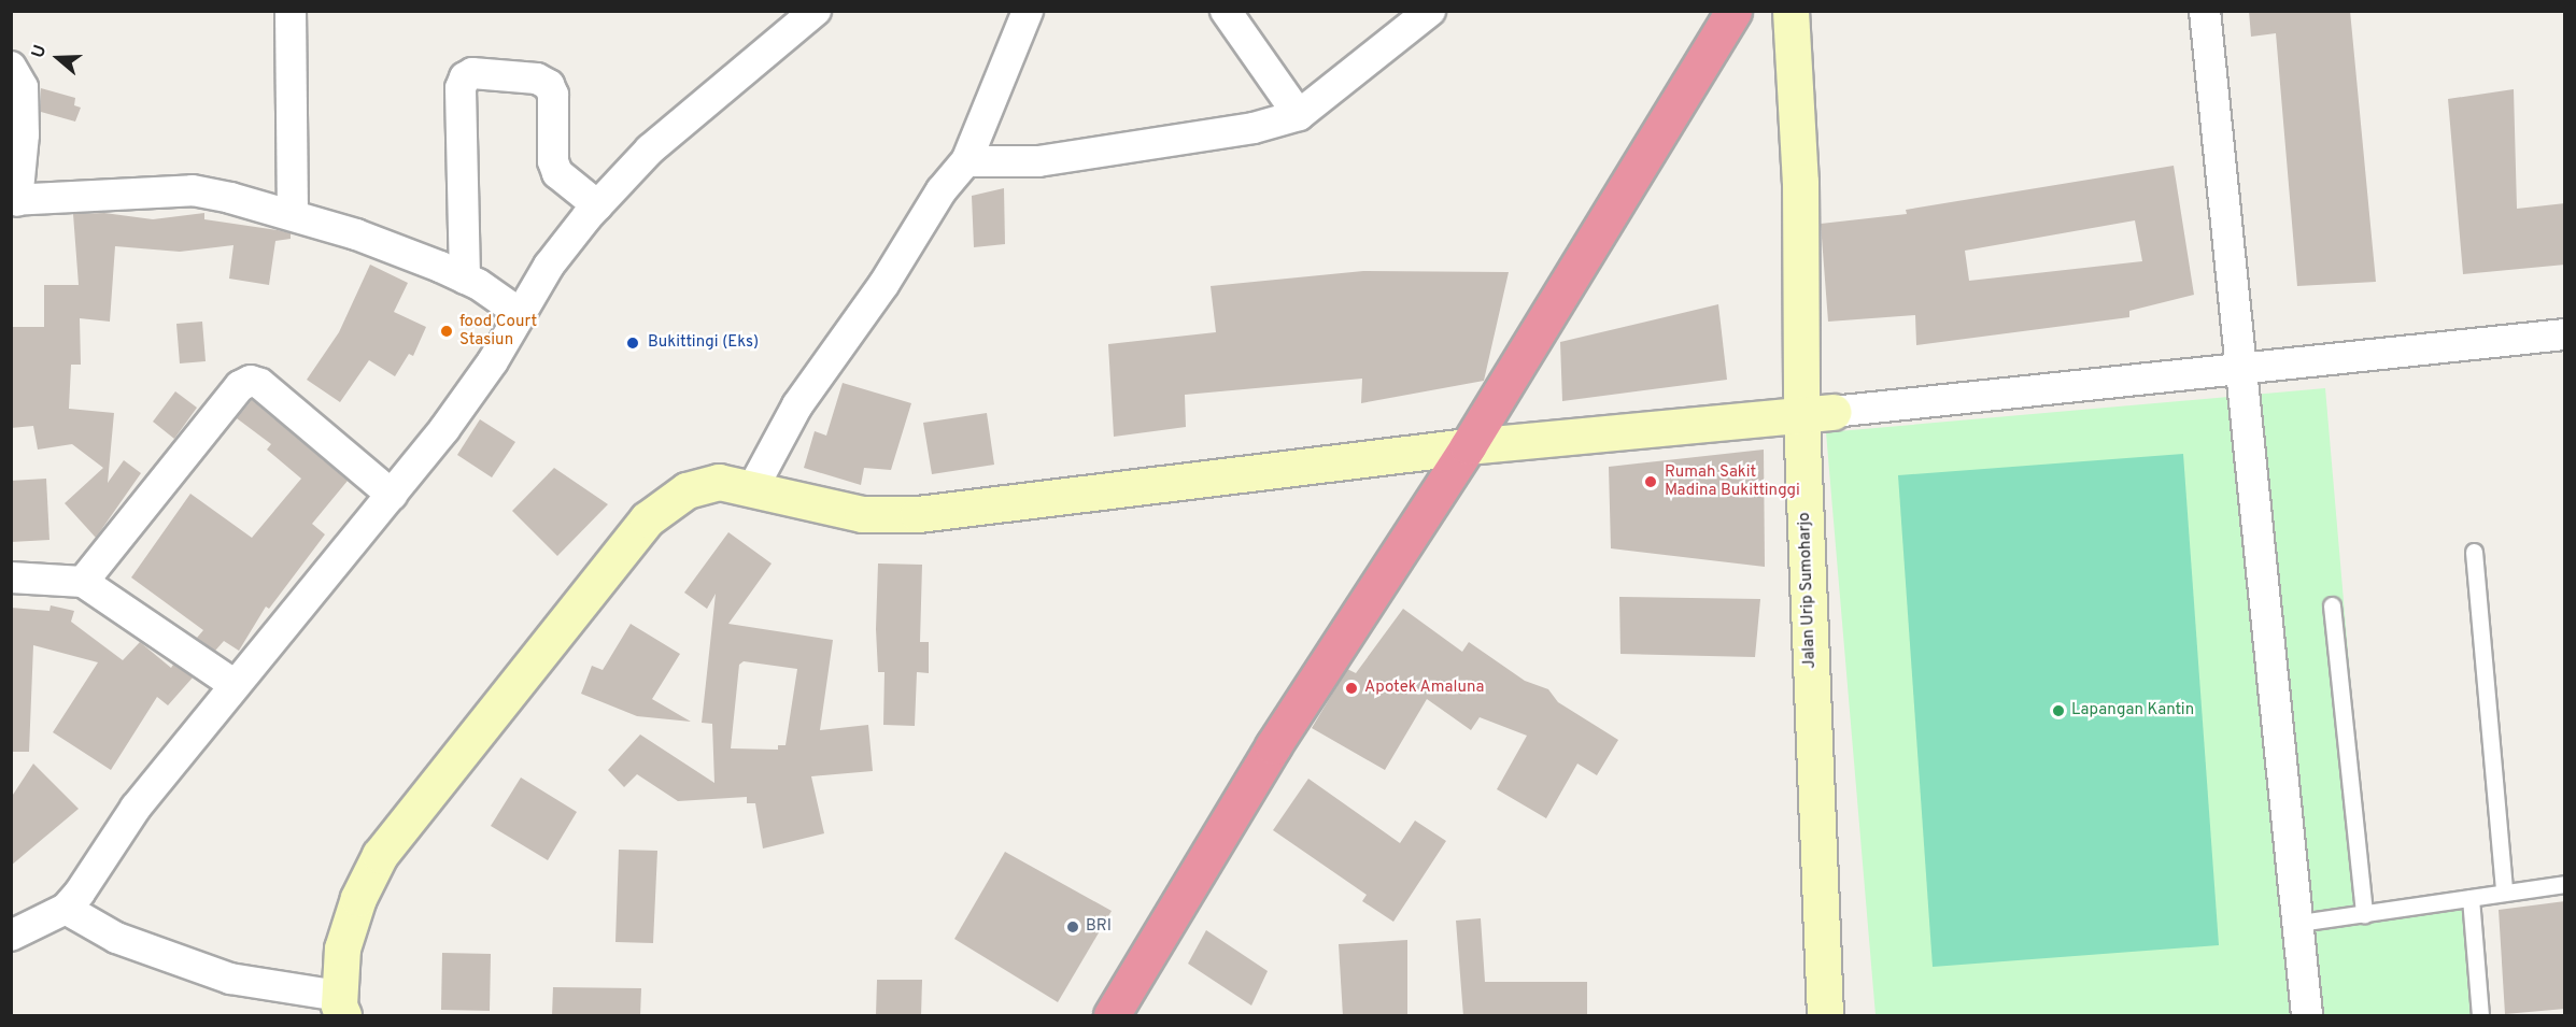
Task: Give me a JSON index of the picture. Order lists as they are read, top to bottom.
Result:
{
  "streets": {
    "street": ["Jalan Urip Sumoharjo"]
  },
  "places": [
    "food Court Stasiun",
    "Bukittingi (Eks)",
    "Rumah Sakit Madina Bukittinggi",
    "Apotek Amaluna",
    "Lapangan Kantin",
    "BRI"
  ],
  "north": "left"
}
